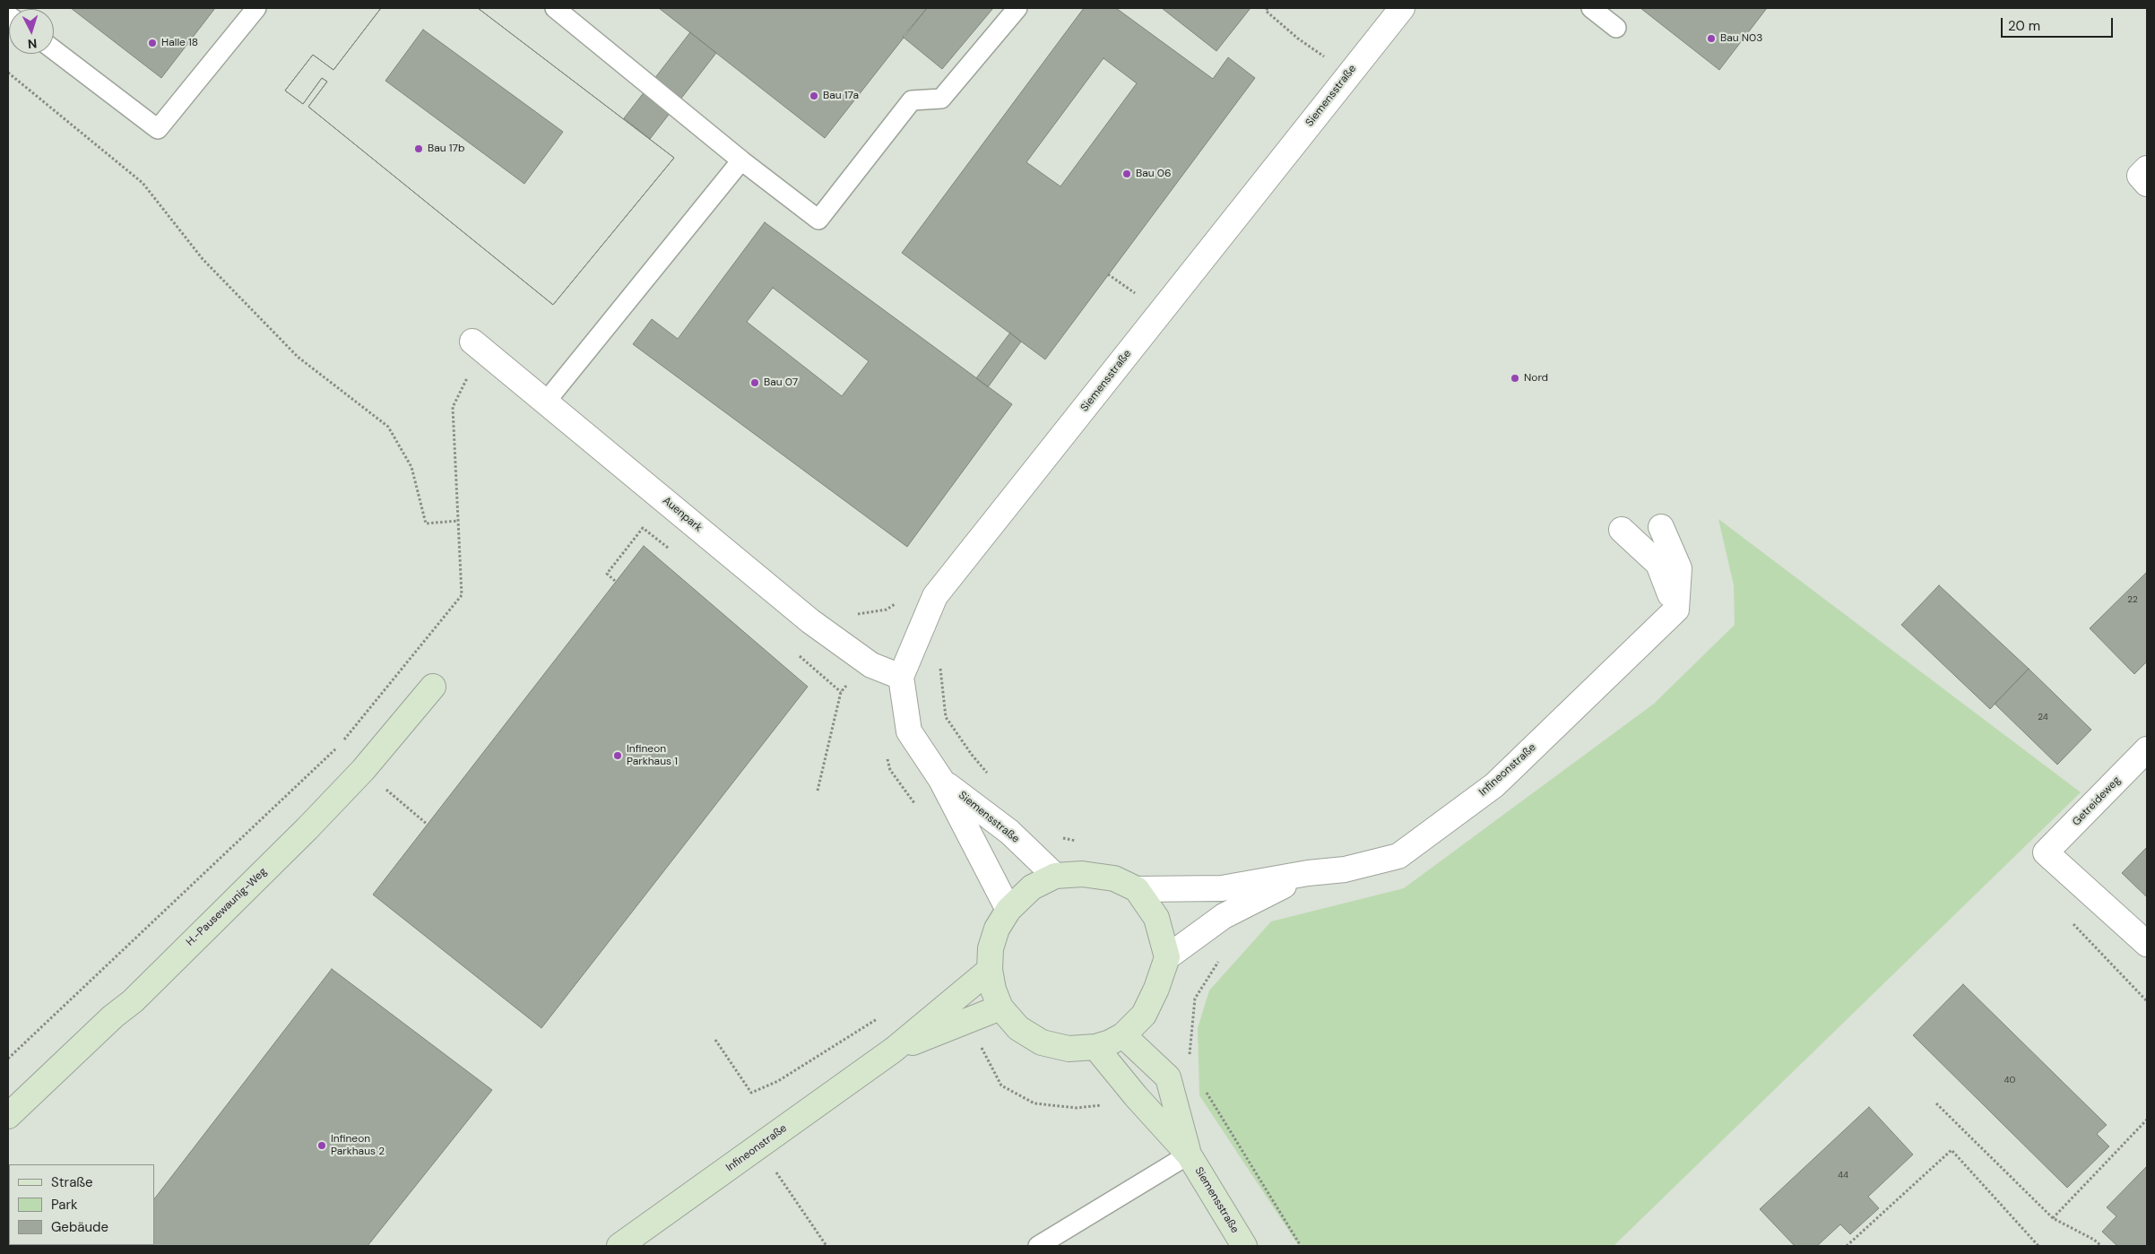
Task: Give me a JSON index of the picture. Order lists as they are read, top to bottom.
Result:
{
  "streets": {
    "street": [
      "Siemensstraße",
      "Auenpark",
      "Infineonstraße",
      "Getreideweg",
      "H.-Pausewaunig-Weg"
    ]
  },
  "crossings": [
    ["Siemensstraße", "Auenpark"]
  ],
  "places": [
    "Bau N03",
    "Halle 18",
    "Bau 17a",
    "Bau 17b",
    "Bau 06",
    "Nord",
    "Bau 07",
    "Infineon Parkhaus 1",
    "Infineon Parkhaus 2"
  ],
  "house_numbers": [
    "22",
    "24",
    "40",
    "44"
  ],
  "legend": ["Straße", "Park", "Gebäude"],
  "scale_bar": "20 m",
  "north": "bottom"
}
